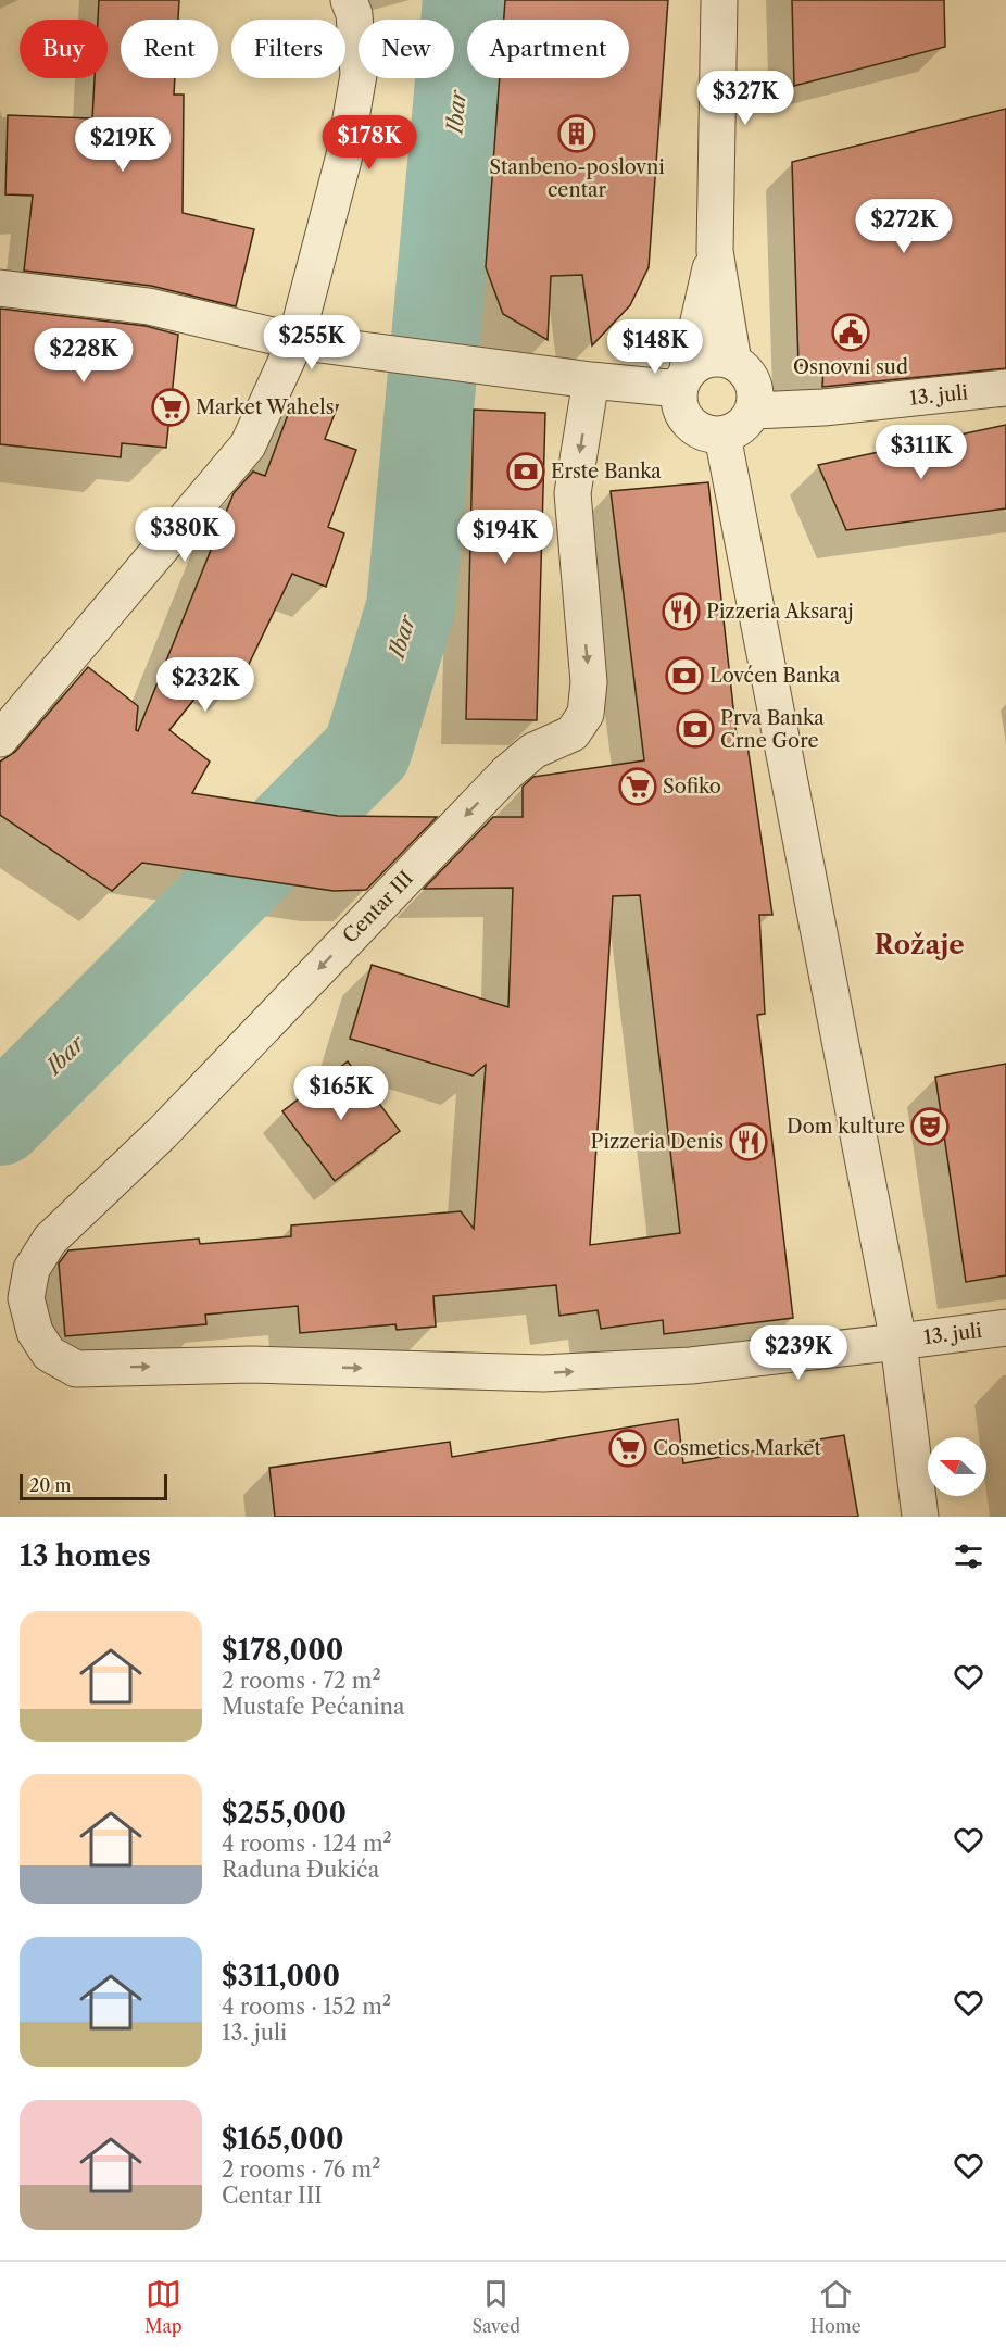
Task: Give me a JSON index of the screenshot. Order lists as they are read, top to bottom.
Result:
{
  "streets": {
    "street": ["13. juli", "Centar III"]
  },
  "crossings": [
    ["13. juli", "Centar III"]
  ],
  "one_way": ["13. juli", "Centar III"],
  "districts": ["Rožaje"],
  "water": ["Ibar"],
  "places": {
    "building": ["Stanbeno-poslovni centar"],
    "public building": ["Osnovni sud"],
    "supermarket": ["Market Wahels", "Sofiko", "Cosmetics Market"],
    "bank": ["Erste Banka", "Lovćen Banka", "Prva Banka Crne Gore"],
    "restaurant": ["Pizzeria Aksaraj", "Pizzeria Denis"],
    "theatre": ["Dom kulture"]
  },
  "scale_bar": "20 m",
  "north": "left",
  "page": {
    "chip": [
      "Buy",
      "Rent",
      "Filters",
      "New",
      "Apartment"
    ],
    "price": [
      "$327K",
      "$178K",
      "$219K",
      "$272K",
      "$255K",
      "$148K",
      "$228K",
      "$311K",
      "$380K",
      "$194K",
      "$232K",
      "$165K",
      "$239K"
    ],
    "scale": "20 m",
    "heading": "13 homes",
    "list": [
      {
        "name": "$178,000",
        "note": "2 rooms · 72 m² · Mustafe Pećanina"
      },
      {
        "name": "$255,000",
        "note": "4 rooms · 124 m² · Raduna Ðukića"
      },
      {
        "name": "$311,000",
        "note": "4 rooms · 152 m² · 13. juli"
      },
      {
        "name": "$165,000",
        "note": "2 rooms · 76 m² · Centar III"
      }
    ],
    "tabs": ["Map", "Saved", "Home"]
  }
}
